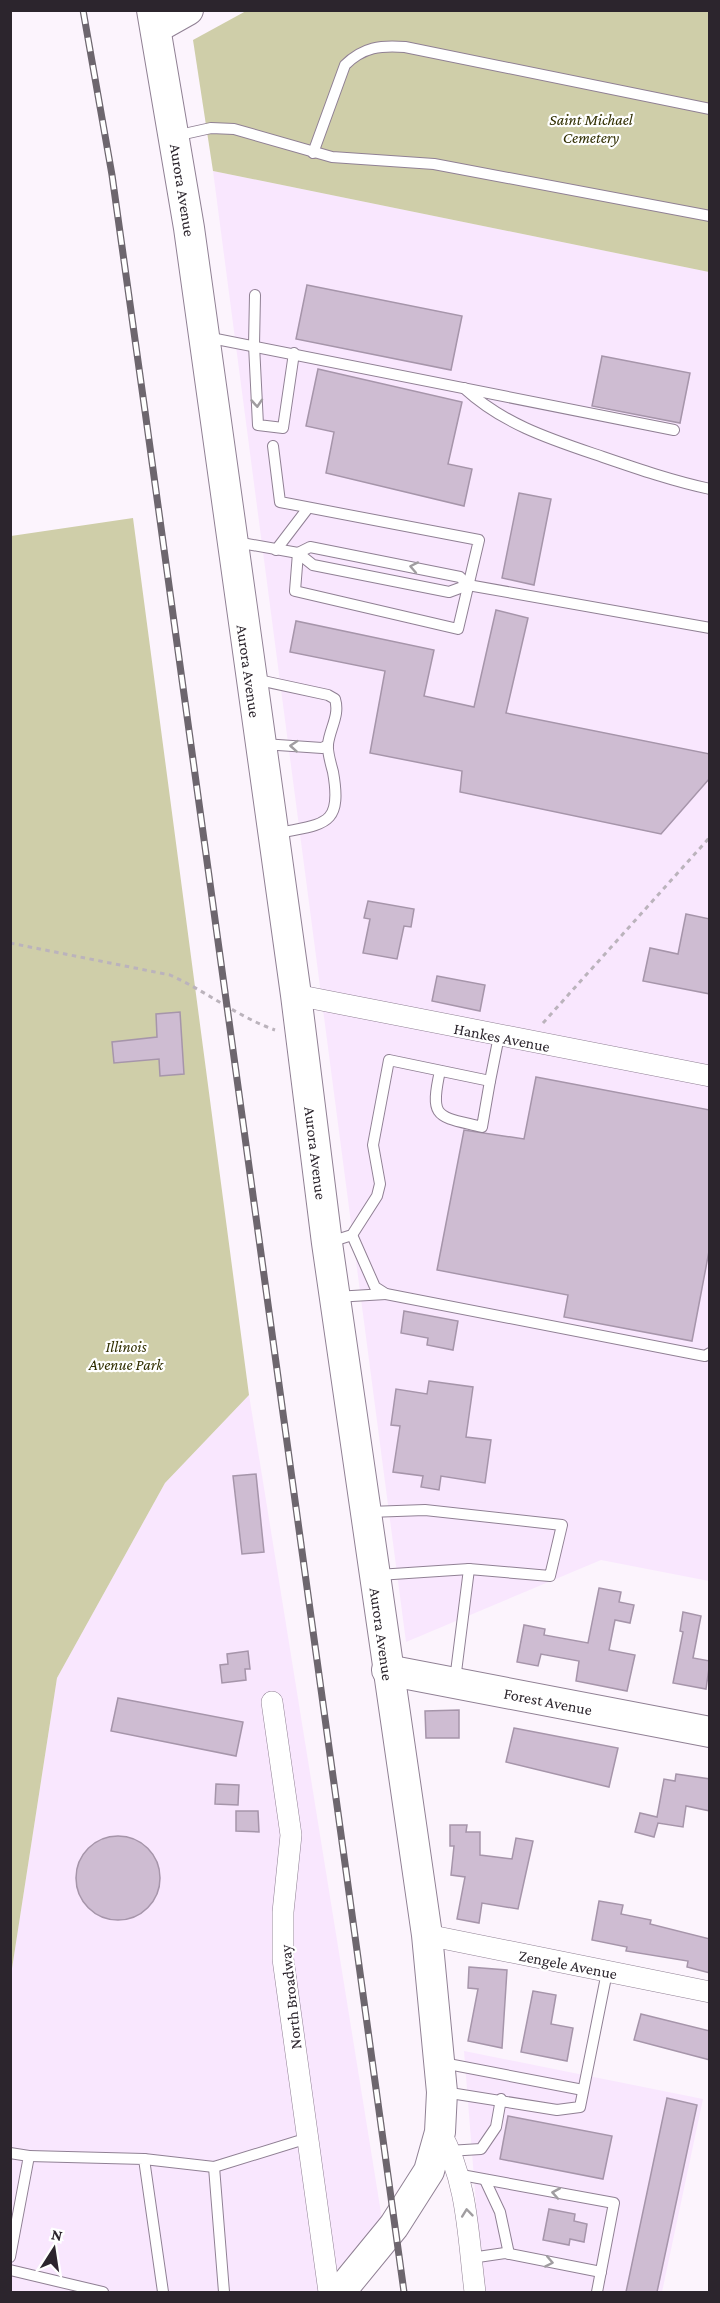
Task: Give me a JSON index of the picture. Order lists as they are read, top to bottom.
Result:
{
  "streets": {
    "main road": ["Aurora Avenue", "Forest Avenue"],
    "street": ["Hankes Avenue", "Zengele Avenue", "North Broadway"]
  },
  "crossings": [
    ["Aurora Avenue", "Hankes Avenue"],
    ["Aurora Avenue", "Forest Avenue"],
    ["Aurora Avenue", "Zengele Avenue"]
  ],
  "parks": ["Saint Michael Cemetery", "Illinois Avenue Park"],
  "north": "top"
}
